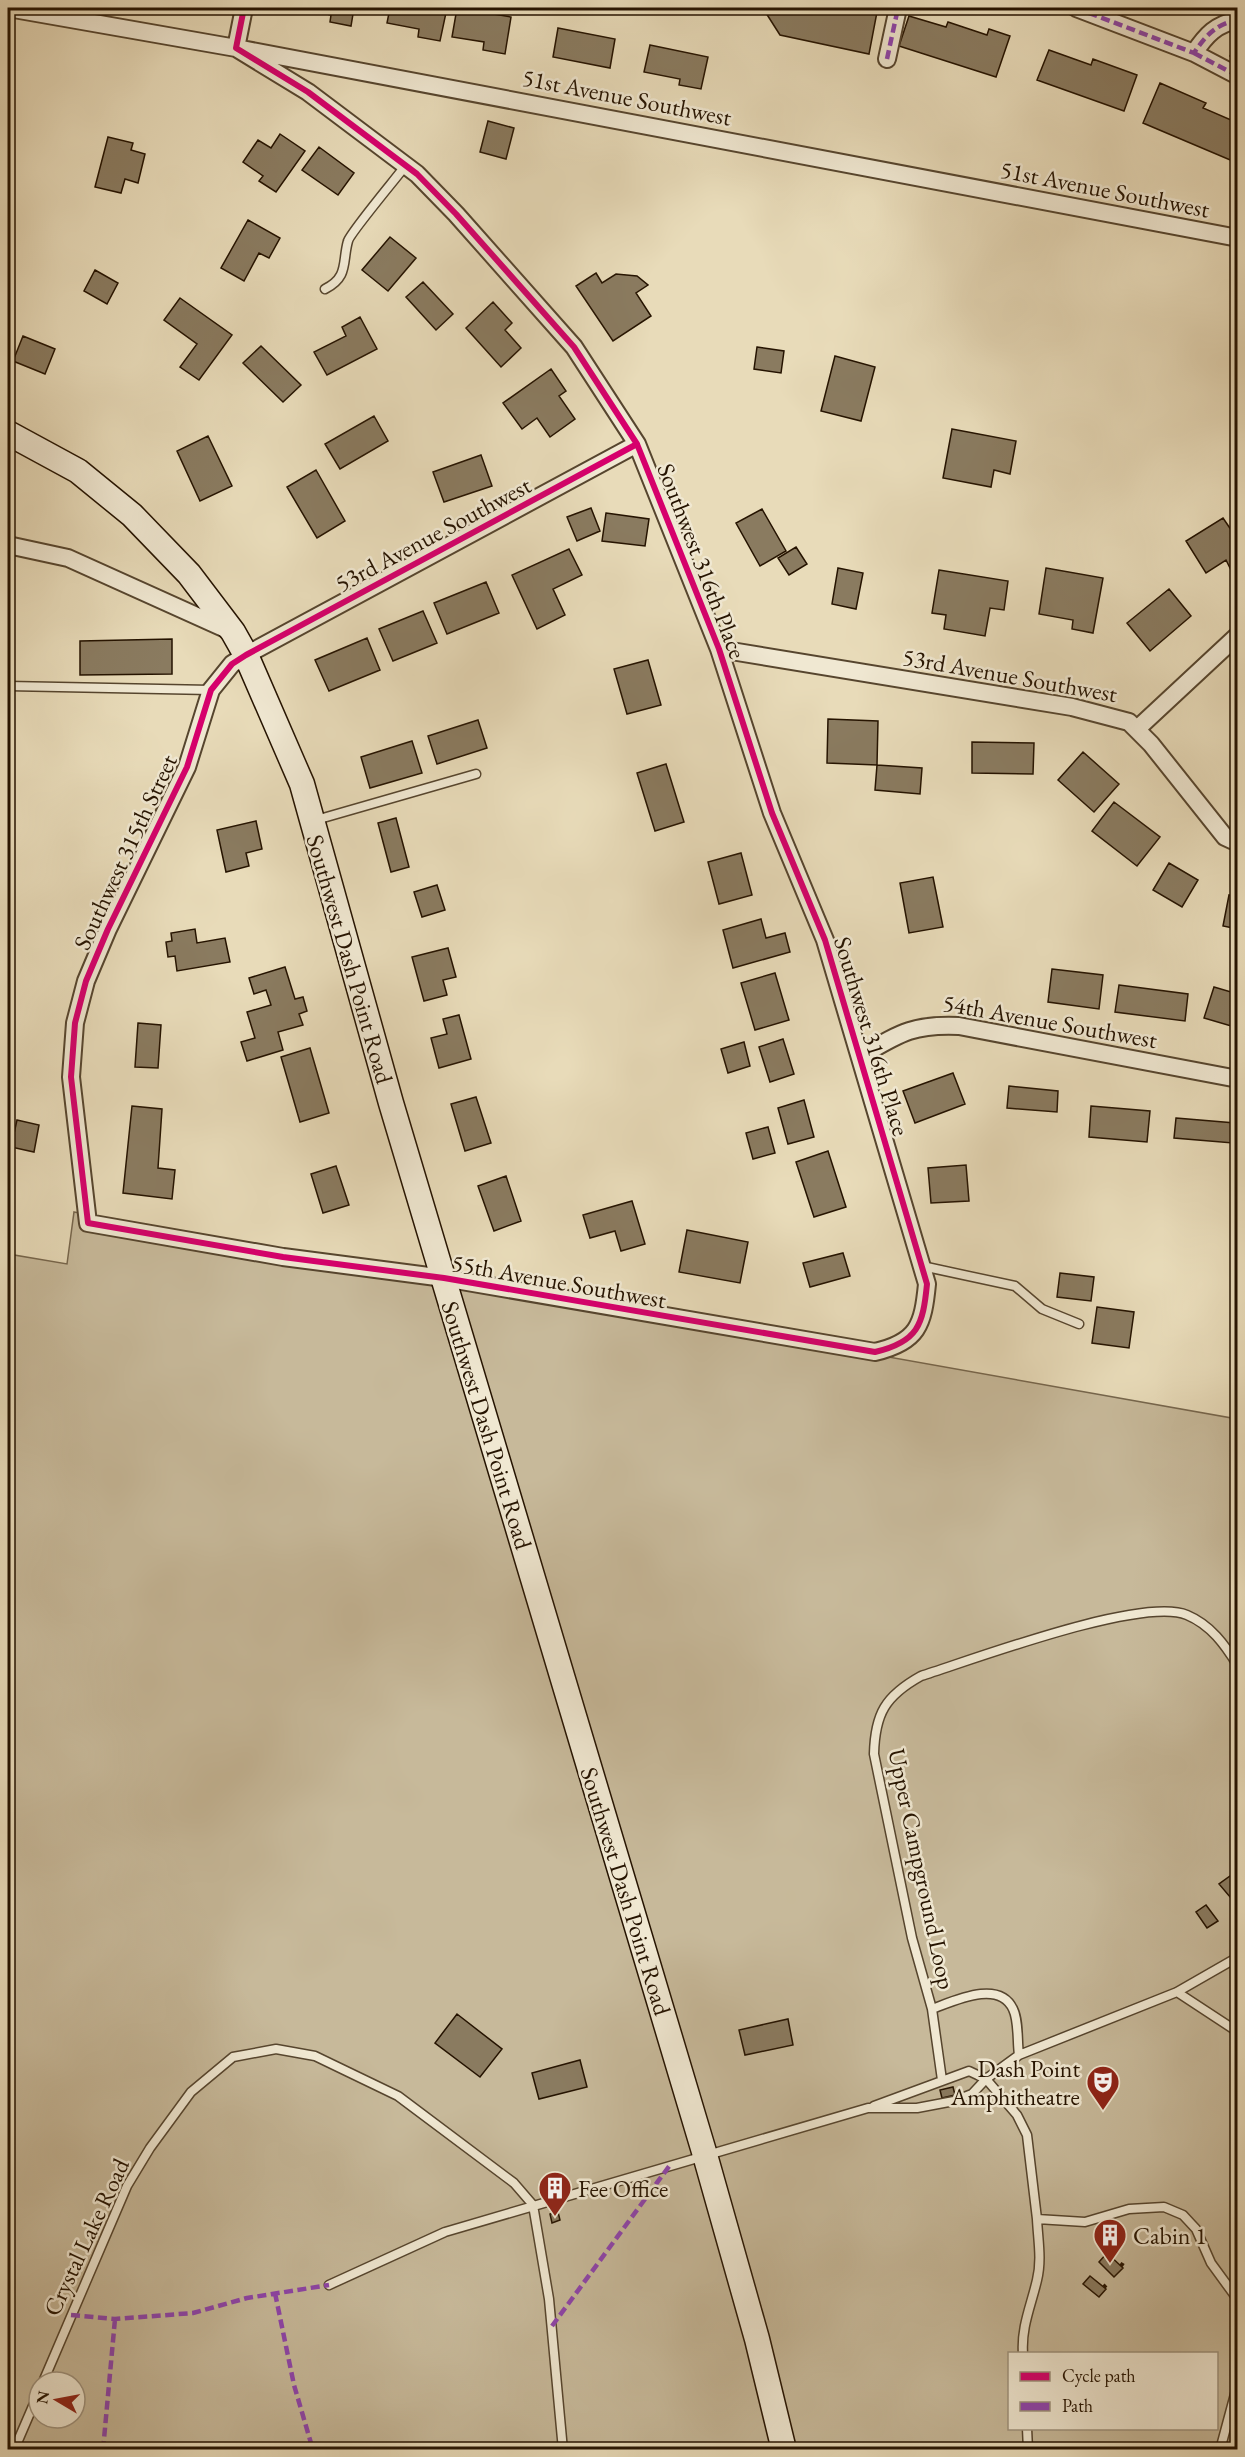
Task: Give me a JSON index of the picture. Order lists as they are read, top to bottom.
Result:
{
  "streets": {
    "main road": ["Southwest Dash Point Road"],
    "street": [
      "51st Avenue Southwest",
      "53rd Avenue Southwest",
      "Southwest 316th Place",
      "Southwest 315th Street",
      "54th Avenue Southwest",
      "55th Avenue Southwest"
    ],
    "lane": ["Upper Campground Loop", "Crystal Lake Road"]
  },
  "crossings": [
    ["51st Avenue Southwest", "Southwest 316th Place"],
    ["53rd Avenue Southwest", "Southwest 316th Place"],
    ["53rd Avenue Southwest", "Southwest 315th Street"],
    ["53rd Avenue Southwest", "Southwest Dash Point Road"],
    ["Southwest 316th Place", "54th Avenue Southwest"],
    ["Southwest 316th Place", "55th Avenue Southwest"],
    ["Southwest 315th Street", "Southwest Dash Point Road"],
    ["Southwest 315th Street", "55th Avenue Southwest"],
    ["Southwest Dash Point Road", "55th Avenue Southwest"]
  ],
  "places": {
    "theatre": ["Dash Point Amphitheatre"],
    "building": ["Fee Office", "Cabin 1"]
  },
  "legend": ["Cycle path", "Path"],
  "north": "left"
}
